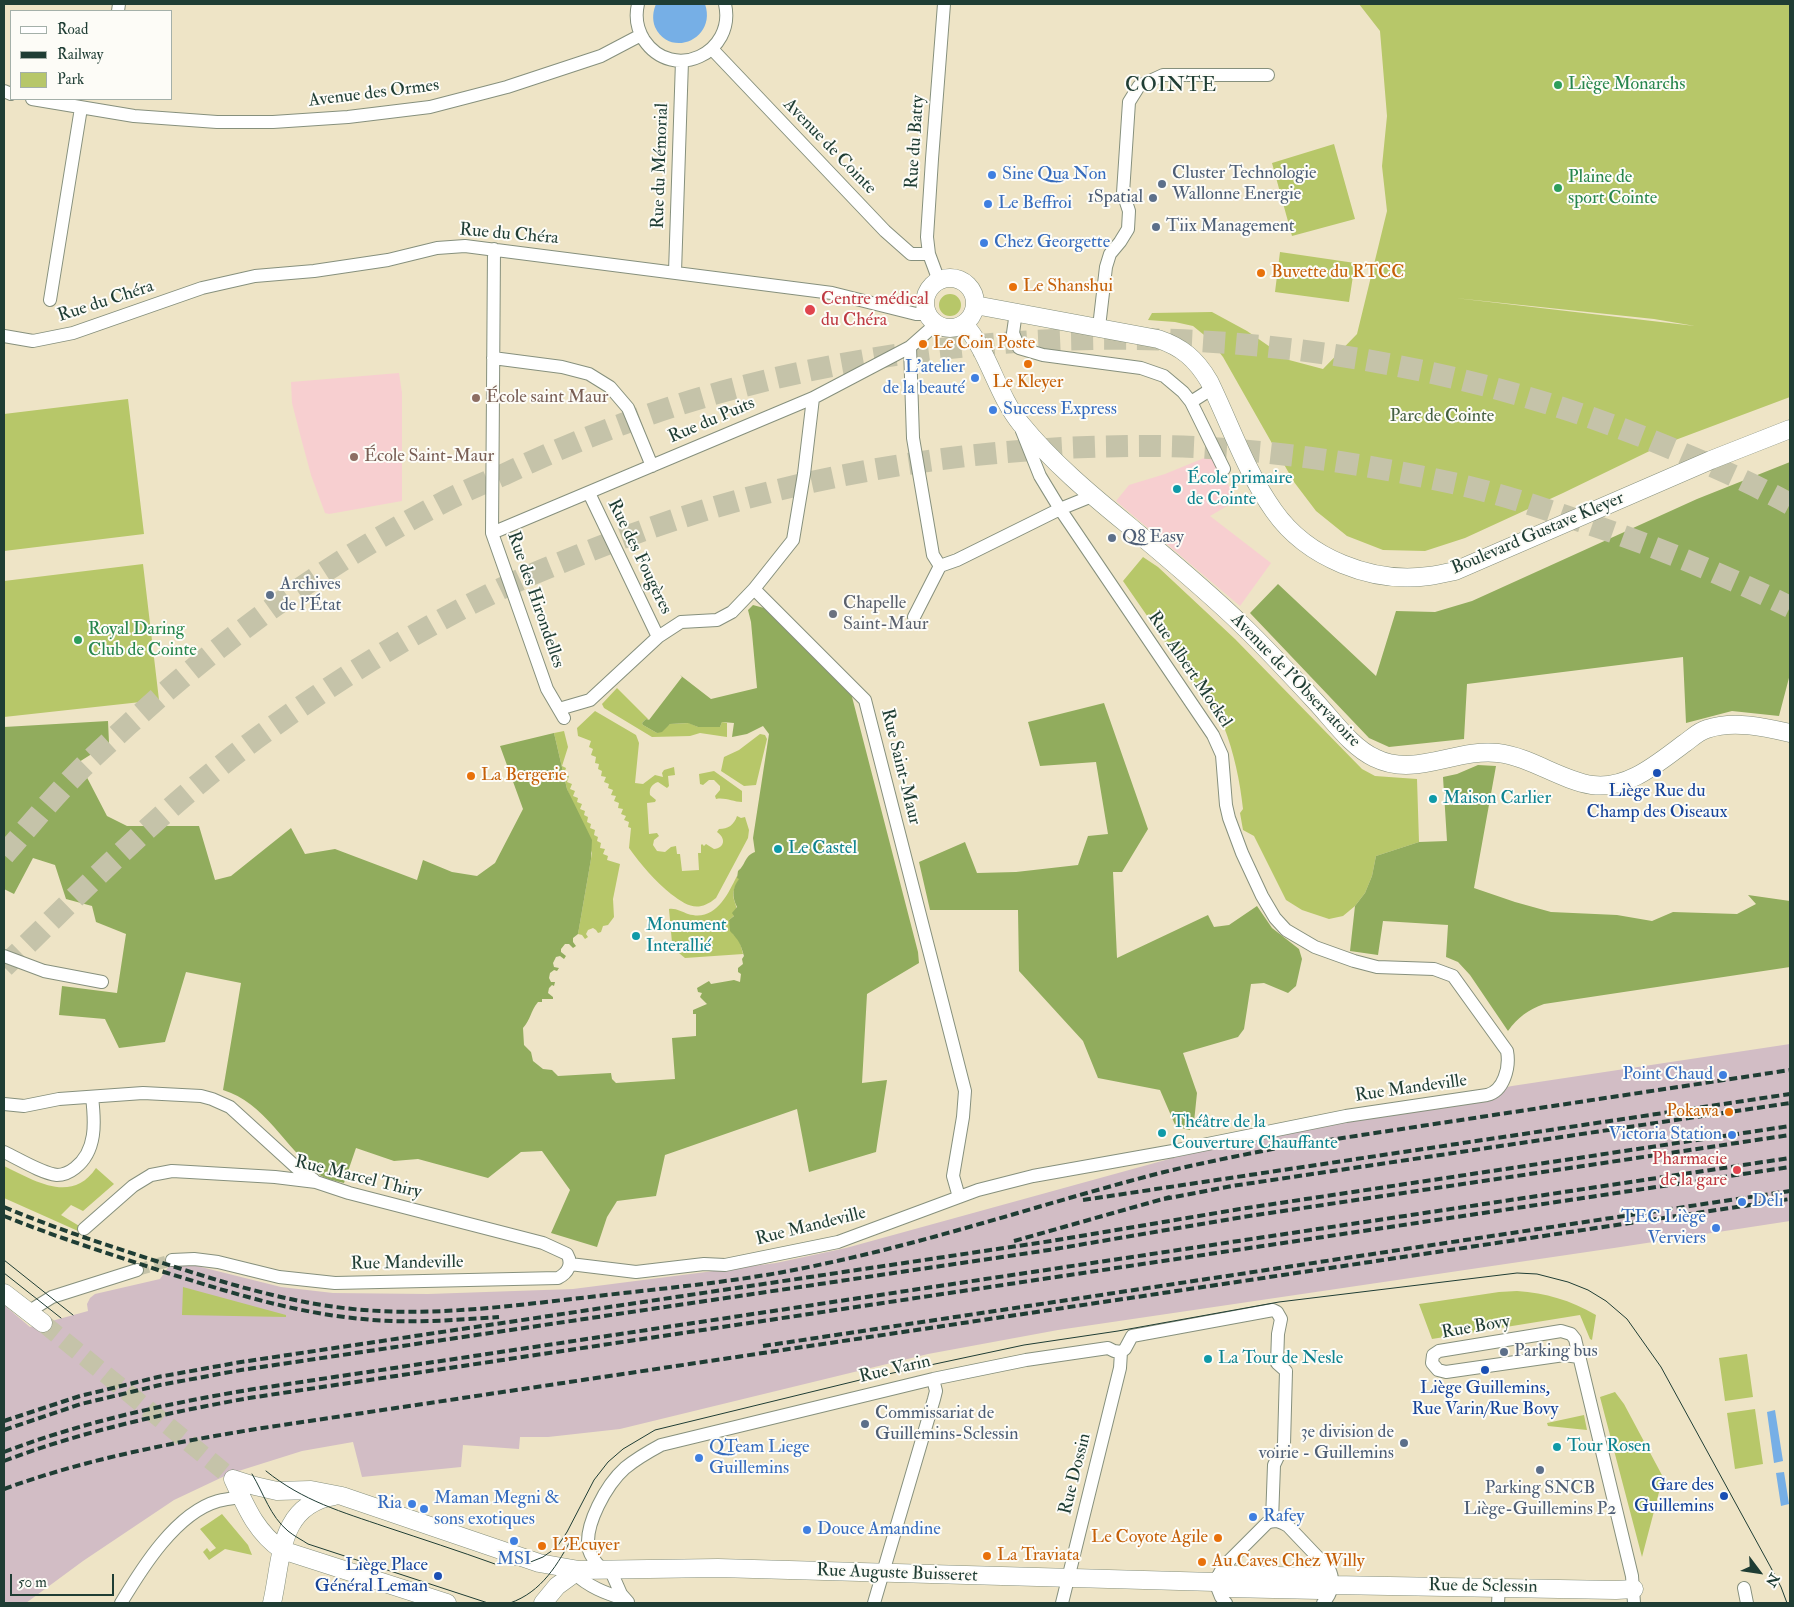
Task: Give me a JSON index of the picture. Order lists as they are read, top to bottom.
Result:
{
  "streets": {
    "street": [
      "Avenue des Ormes",
      "Rue du Batty",
      "Avenue de Cointe",
      "Rue du Mémorial",
      "Rue du Chéra",
      "Rue du Puits",
      "Boulevard Gustave Kleyer",
      "Rue des Fougères",
      "Rue des Hirondelles",
      "Rue Albert Mockel",
      "Avenue de l'Observatoire",
      "Rue Saint-Maur",
      "Rue Mandeville",
      "Rue Marcel Thiry",
      "Rue Bovy",
      "Rue Varin",
      "Rue Dossin",
      "Rue Auguste Buisseret",
      "Rue de Sclessin"
    ]
  },
  "crossings": [
    ["Rue du Batty", "Avenue de Cointe"],
    ["Rue du Batty", "Rue du Chéra"],
    ["Rue du Batty", "Rue du Puits"],
    ["Rue du Batty", "Boulevard Gustave Kleyer"],
    ["Rue du Batty", "Avenue de l'Observatoire"],
    ["Rue du Mémorial", "Rue du Chéra"],
    ["Rue du Chéra", "Rue du Puits"],
    ["Rue du Chéra", "Boulevard Gustave Kleyer"],
    ["Rue du Chéra", "Rue des Hirondelles"],
    ["Rue du Chéra", "Avenue de l'Observatoire"],
    ["Rue du Puits", "Boulevard Gustave Kleyer"],
    ["Rue du Puits", "Rue des Fougères"],
    ["Rue du Puits", "Rue des Hirondelles"],
    ["Rue du Puits", "Avenue de l'Observatoire"],
    ["Boulevard Gustave Kleyer", "Avenue de l'Observatoire"],
    ["Rue des Fougères", "Rue des Hirondelles"],
    ["Rue Albert Mockel", "Avenue de l'Observatoire"],
    ["Rue Albert Mockel", "Rue Mandeville"],
    ["Rue Saint-Maur", "Rue Mandeville"],
    ["Rue Mandeville", "Rue Marcel Thiry"],
    ["Rue Bovy", "Rue de Sclessin"],
    ["Rue Varin", "Rue Dossin"],
    ["Rue Varin", "Rue Auguste Buisseret"],
    ["Rue Dossin", "Rue Auguste Buisseret"],
    ["Rue Auguste Buisseret", "Rue de Sclessin"]
  ],
  "districts": ["COINTE"],
  "parks": ["Parc de Cointe"],
  "places": [
    "Liège Monarchs",
    "Sine Qua Non",
    "Cluster Technologie Wallonne Energie",
    "Plaine de sport Cointe",
    "1Spatial",
    "Le Beffroi",
    "Tiix Management",
    "Chez Georgette",
    "Buvette du RTCC",
    "Le Shanshui",
    "Centre médical du Chéra",
    "Le Coin Poste",
    "Le Kleyer",
    "L'atelier de la beauté",
    "École saint Maur",
    "Success Express",
    "École Saint-Maur",
    "École primaire de Cointe",
    "Q8 Easy",
    "Archives de l'État",
    "Chapelle Saint-Maur",
    "Royal Daring Club de Cointe",
    "Liège Rue du Champ des Oiseaux",
    "La Bergerie",
    "Maison Carlier",
    "Le Castel",
    "Monument Interallié",
    "Point Chaud",
    "Pokawa",
    "Théâtre de la Couverture Chauffante",
    "Victoria Station",
    "Pharmacie de la gare",
    "Deli",
    "TEC Liège Verviers",
    "Parking bus",
    "La Tour de Nesle",
    "Liège Guillemins, Rue Varin/Rue Bovy",
    "Commissariat de Guillemins-Sclessin",
    "3e division de voirie - Guillemins",
    "Tour Rosen",
    "QTeam Liege Guillemins",
    "Parking SNCB Liège-Guillemins P2",
    "Gare des Guillemins",
    "Ria",
    "Maman Megni & sons exotiques",
    "Rafey",
    "Douce Amandine",
    "Le Coyote Agile",
    "MSI",
    "L'Ecuyer",
    "La Traviata",
    "Au Caves Chez Willy",
    "Liège Place Général Leman"
  ],
  "legend": ["Road", "Railway", "Park"],
  "scale_bar": "50 m",
  "north": "bottom right"
}
